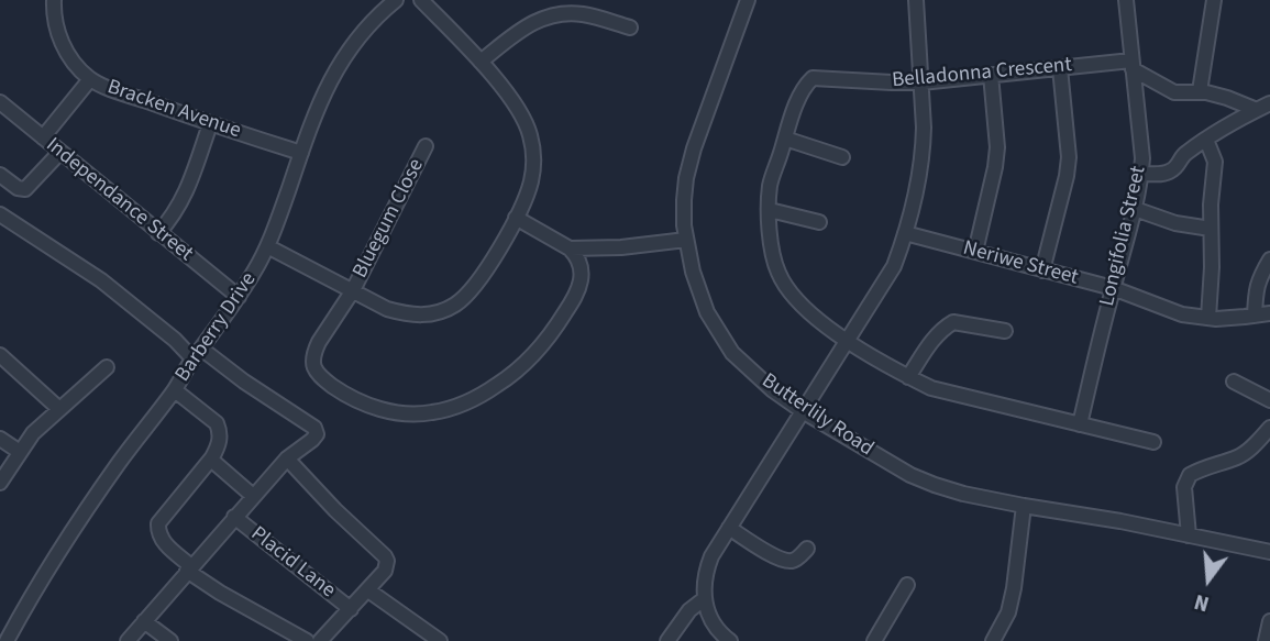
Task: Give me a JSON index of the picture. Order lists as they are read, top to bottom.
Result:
{
  "streets": {
    "street": [
      "Belladonna Crescent",
      "Bracken Avenue",
      "Independance Street",
      "Bluegum Close",
      "Longifolia Street",
      "Neriwe Street",
      "Barberry Drive",
      "Butterlily Road",
      "Placid Lane"
    ]
  },
  "crossings": [
    ["Belladonna Crescent", "Longifolia Street"],
    ["Bracken Avenue", "Barberry Drive"],
    ["Independance Street", "Barberry Drive"],
    ["Longifolia Street", "Neriwe Street"]
  ],
  "north": "bottom"
}
